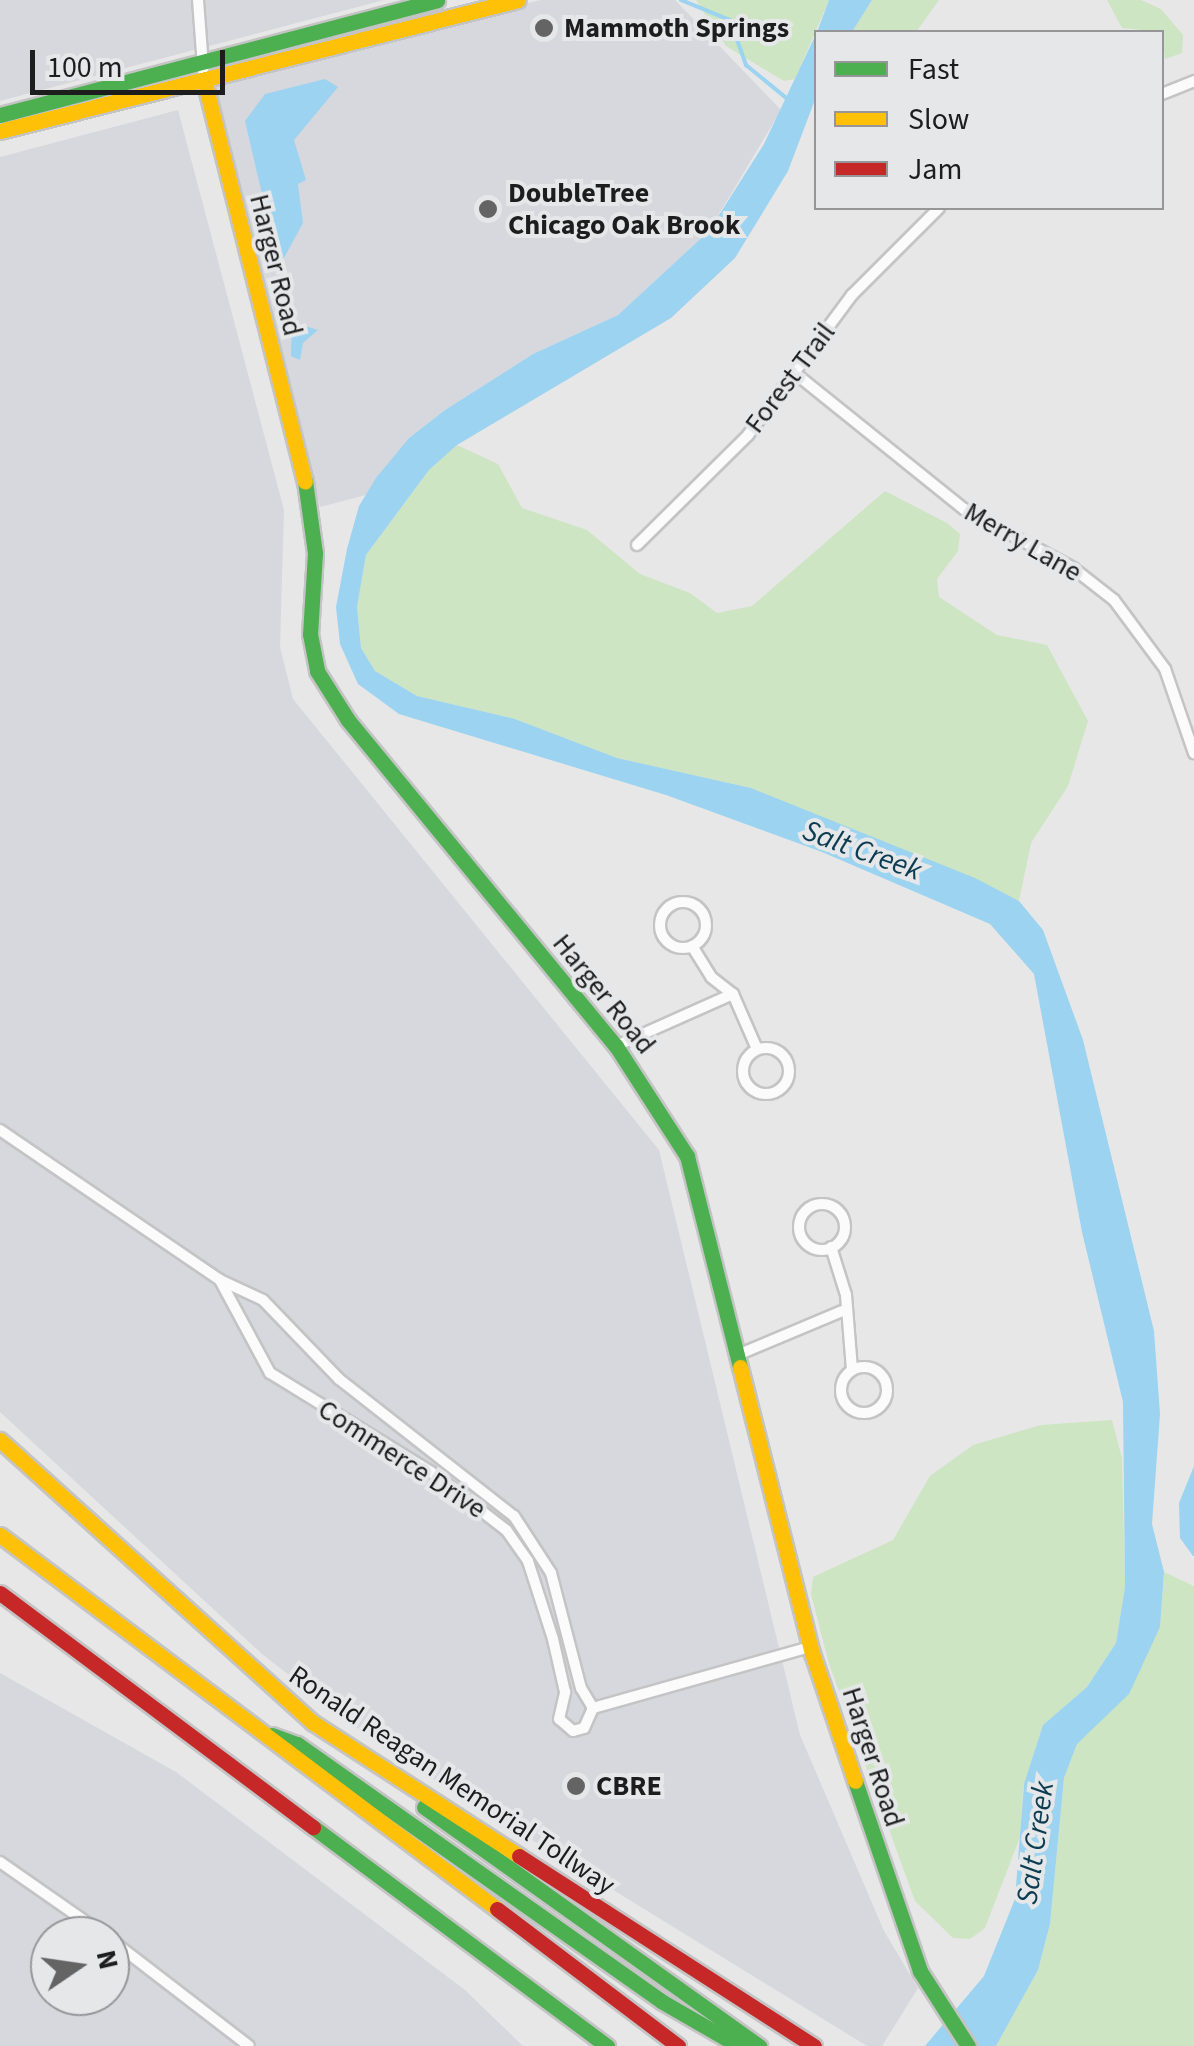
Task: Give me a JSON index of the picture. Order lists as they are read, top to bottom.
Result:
{
  "streets": {
    "main road": ["Harger Road", "Ronald Reagan Memorial Tollway"],
    "street": ["Forest Trail", "Merry Lane", "Commerce Drive"]
  },
  "crossings": [
    ["Harger Road", "Commerce Drive"],
    ["Forest Trail", "Merry Lane"]
  ],
  "water": ["Salt Creek"],
  "places": ["Mammoth Springs", "DoubleTree Chicago Oak Brook", "CBRE"],
  "legend": ["Fast", "Slow", "Jam"],
  "scale_bar": "100 m",
  "north": "right"
}
